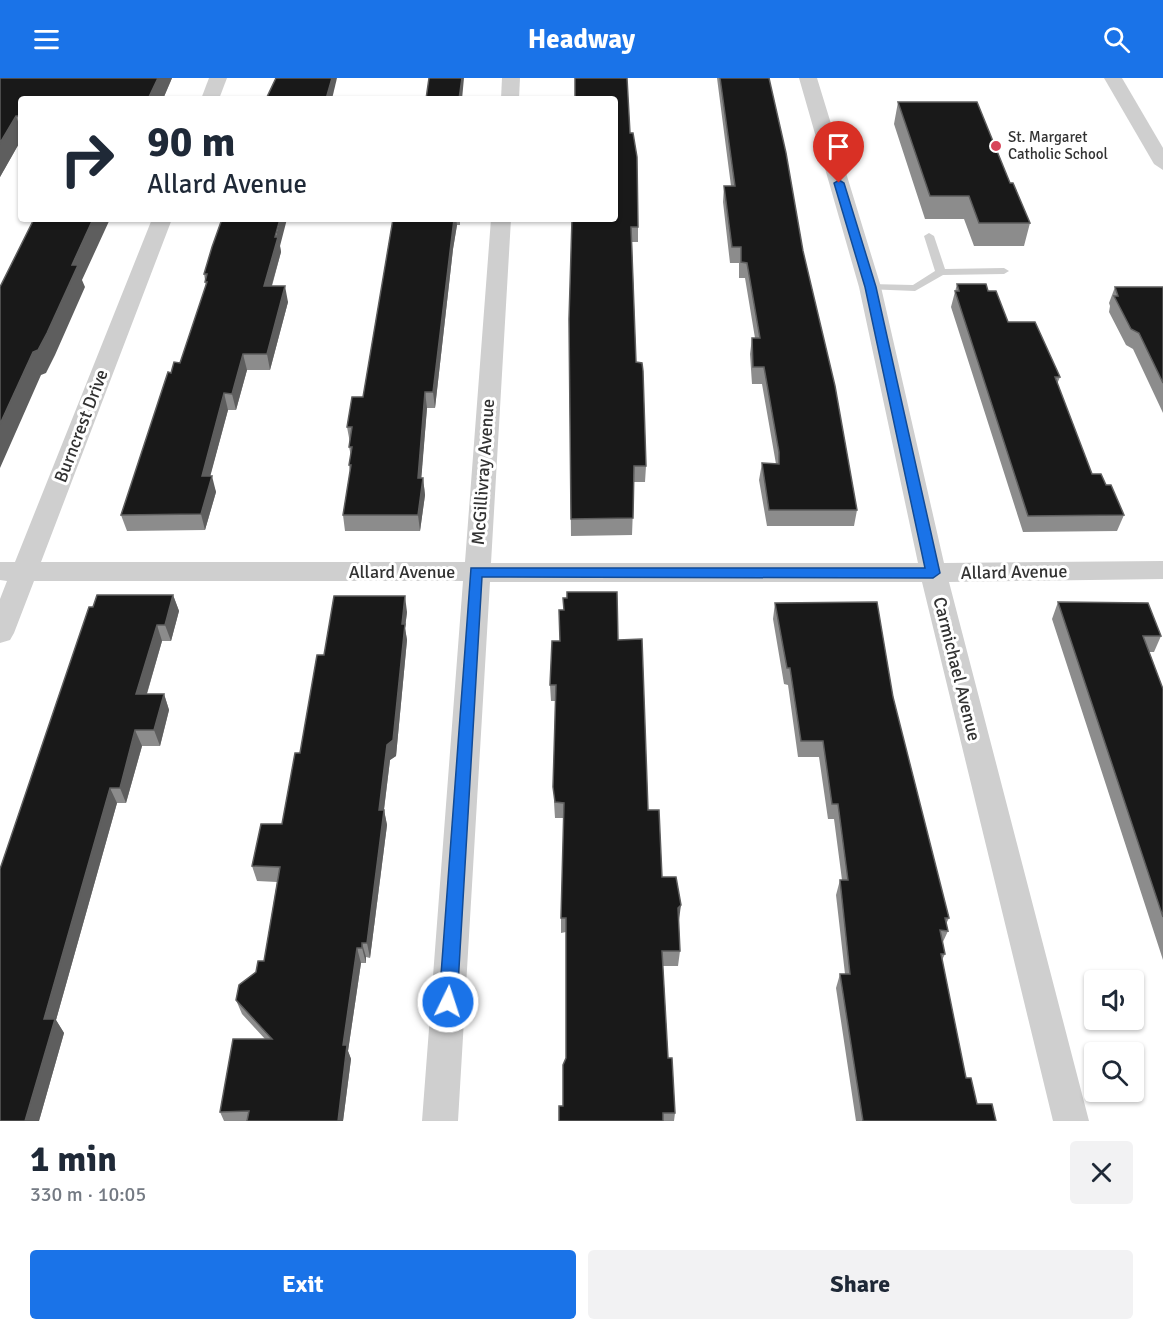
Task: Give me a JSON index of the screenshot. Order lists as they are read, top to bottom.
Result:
{
  "streets": {
    "street": [
      "Burncrest Drive",
      "McGillivray Avenue",
      "Allard Avenue",
      "Carmichael Avenue"
    ]
  },
  "crossings": [
    ["Burncrest Drive", "Allard Avenue"],
    ["McGillivray Avenue", "Allard Avenue"],
    ["Allard Avenue", "Carmichael Avenue"]
  ],
  "places": ["St. Margaret Catholic School"],
  "page": {
    "header": "Headway",
    "turn": ["90 m", "Allard Avenue"],
    "heading": ["1 min", "330 m · 10:05"],
    "buttons": ["Exit", "Share"]
  }
}
